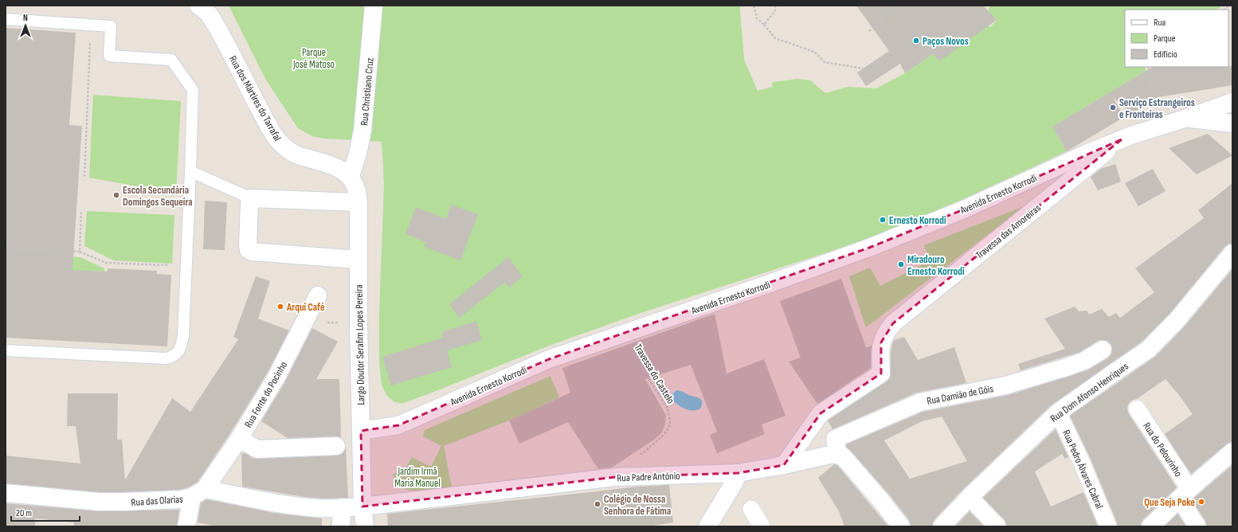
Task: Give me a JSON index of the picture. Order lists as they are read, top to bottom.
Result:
{
  "streets": {
    "street": [
      "Rua Christiano Cruz",
      "Rua dos Mártires do Tarrafal",
      "Avenida Ernesto Korrodi",
      "Travessa das Amoreiras",
      "Largo Doutor Serafim Lopes Pereira",
      "Rua Dom Afonso Henriques",
      "Rua Fonte do Pocinho",
      "Rua Damião de Góis",
      "Rua do Pelourinho",
      "Rua Pedro Álvares Cabral",
      "Rua Padre António",
      "Rua das Olarias"
    ],
    "path": ["Travessa do Castelo"]
  },
  "crossings": [
    ["Rua Christiano Cruz", "Rua dos Mártires do Tarrafal"],
    ["Rua Christiano Cruz", "Largo Doutor Serafim Lopes Pereira"],
    ["Rua dos Mártires do Tarrafal", "Largo Doutor Serafim Lopes Pereira"],
    ["Avenida Ernesto Korrodi", "Travessa das Amoreiras"],
    ["Avenida Ernesto Korrodi", "Largo Doutor Serafim Lopes Pereira"],
    ["Avenida Ernesto Korrodi", "Travessa do Castelo"],
    ["Travessa das Amoreiras", "Rua Padre António"],
    ["Travessa do Castelo", "Rua Padre António"],
    ["Rua Dom Afonso Henriques", "Rua Pedro Álvares Cabral"],
    ["Rua Fonte do Pocinho", "Rua das Olarias"],
    ["Rua Damião de Góis", "Rua Padre António"],
    ["Rua Padre António", "Rua das Olarias"]
  ],
  "parks": ["Parque José Matoso", "Jardim Irmã Maria Manuel"],
  "places": [
    "Paços Novos",
    "Serviço Estrangeiros e Fronteiras",
    "Escola Secundária Domingos Sequeira",
    "Ernesto Korrodi",
    "Miradouro Ernesto Korrodi",
    "Arqui Café",
    "Que Seja Poke",
    "Colégio de Nossa Senhora de Fátima"
  ],
  "legend": ["Rua", "Parque", "Edifício"],
  "scale_bar": "20 m",
  "north": "top"
}
